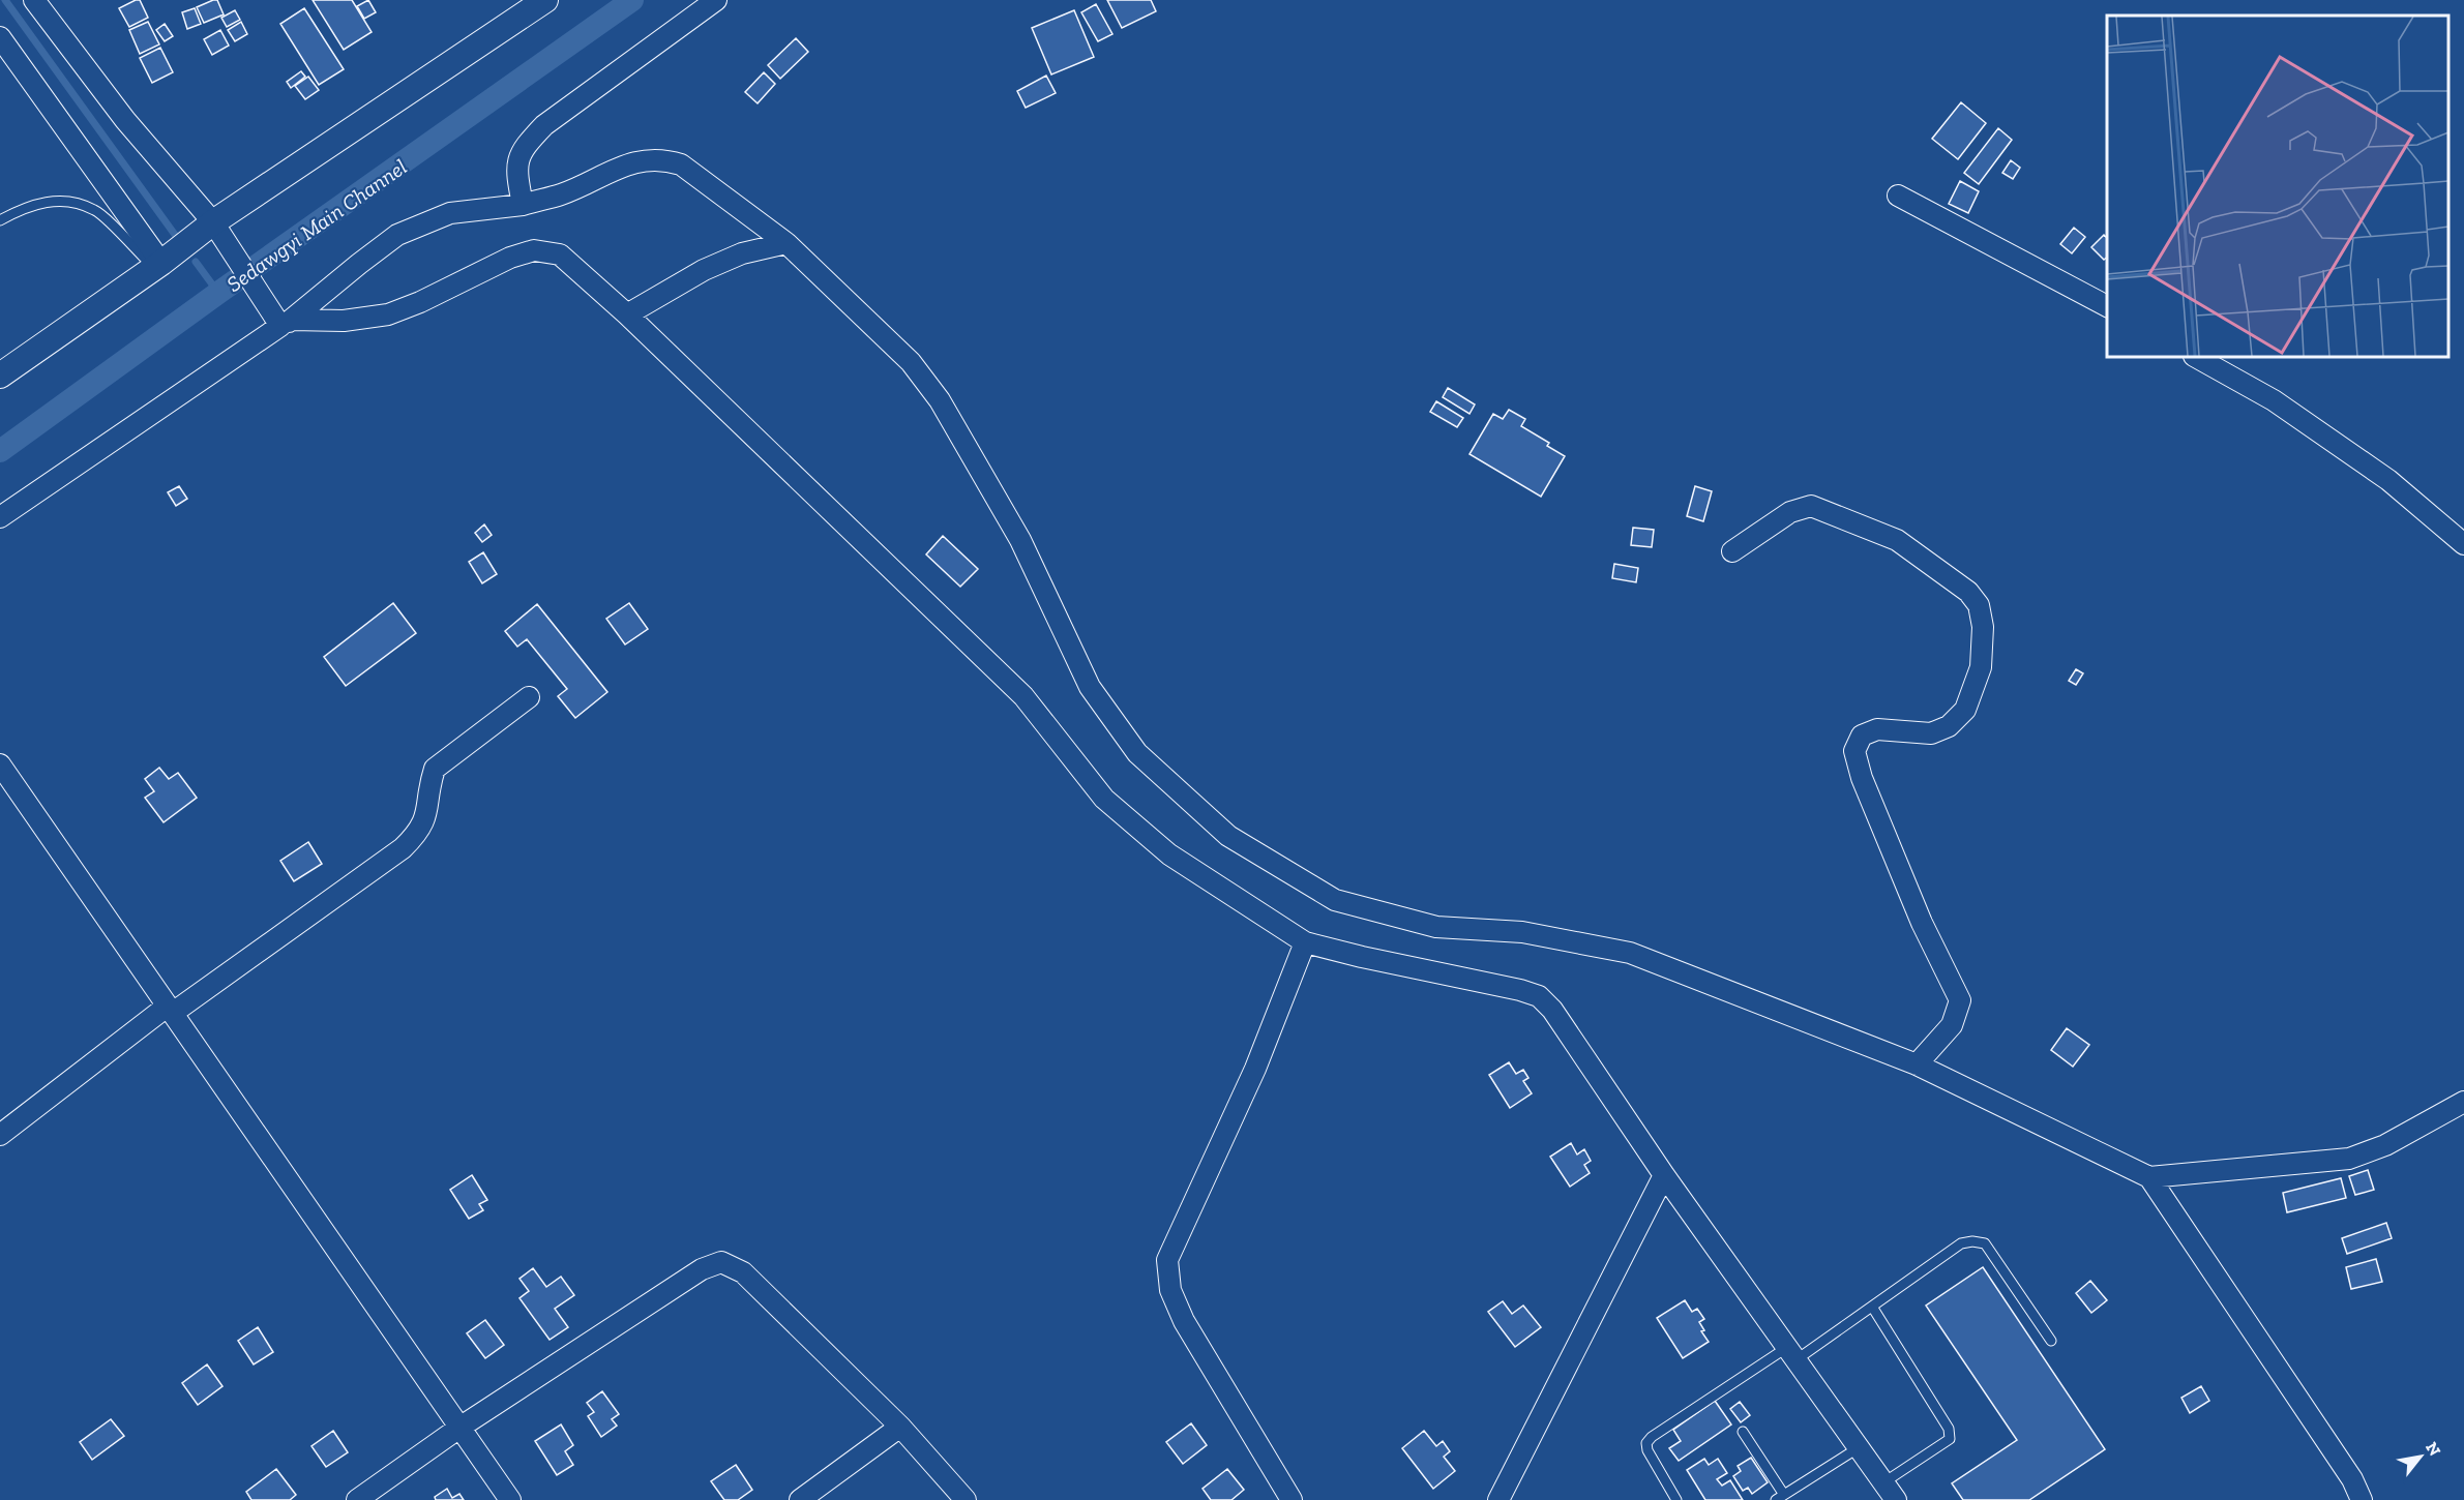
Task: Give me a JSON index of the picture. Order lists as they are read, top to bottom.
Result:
{
  "water": ["Sedawgyi Main Channel"],
  "north": "top right"
}
